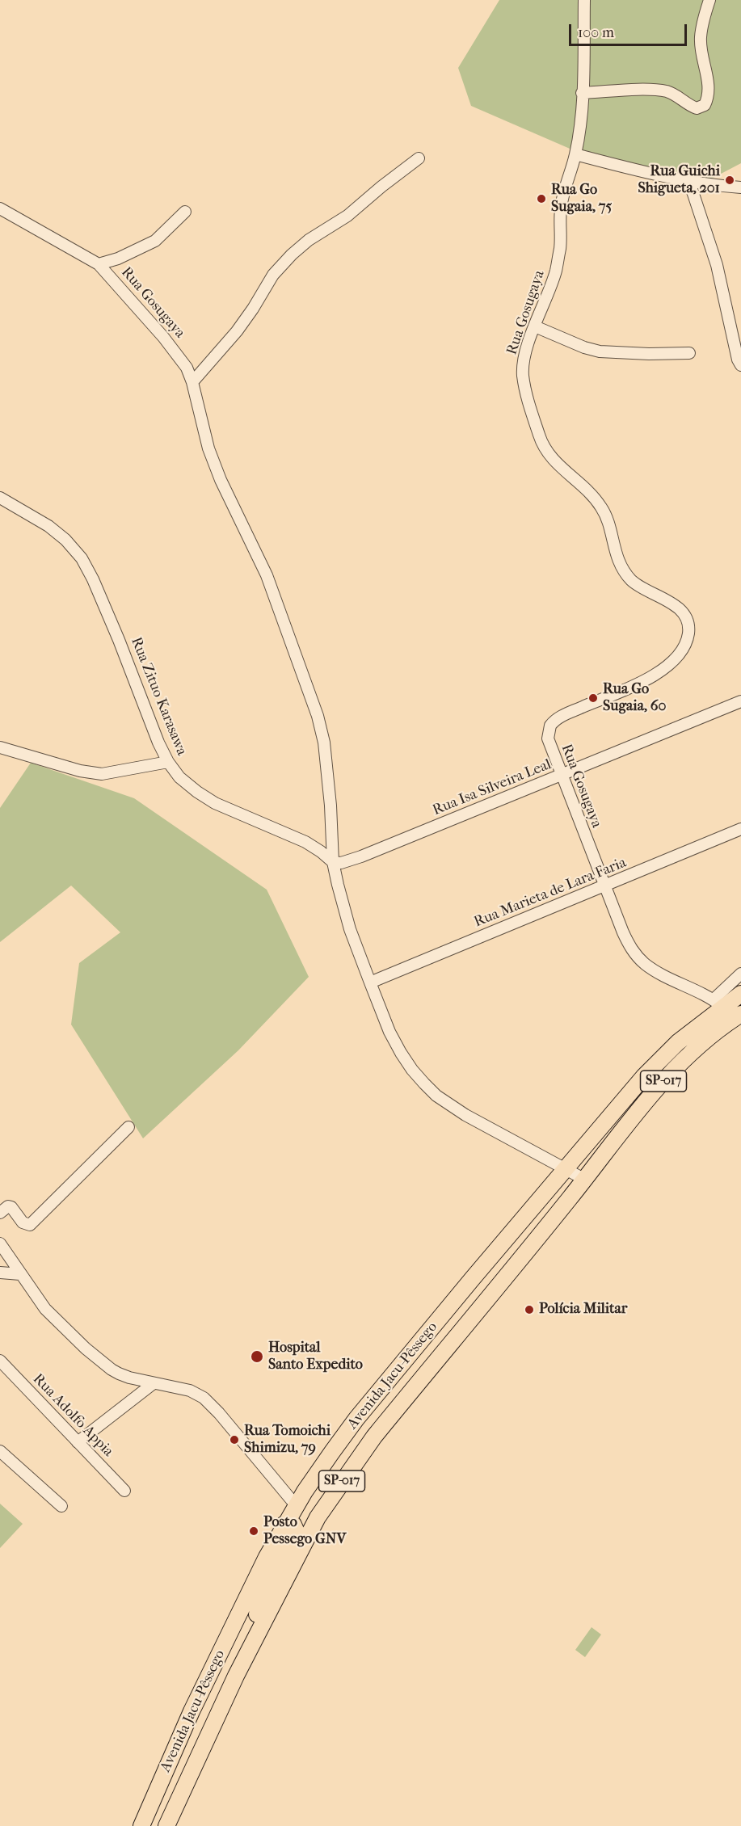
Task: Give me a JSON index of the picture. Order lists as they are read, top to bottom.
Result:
{
  "streets": {
    "highway": ["SP-017", "Avenida Jacu-Pêssego"],
    "street": [
      "Rua Gosugaya",
      "Rua Zituo Karasawa",
      "Rua Isa Silveira Leal",
      "Rua Marieta de Lara Faria",
      "Rua Adolfo Appia"
    ]
  },
  "crossings": [
    ["Rua Gosugaya", "Rua Zituo Karasawa"],
    ["Rua Gosugaya", "Rua Isa Silveira Leal"],
    ["Rua Gosugaya", "Rua Marieta de Lara Faria"],
    ["Rua Gosugaya", "Avenida Jacu-Pêssego"],
    ["Rua Zituo Karasawa", "Rua Isa Silveira Leal"]
  ],
  "places": [
    "Rua Guichi Shigueta, 201",
    "Rua Go Sugaia, 75",
    "Rua Go Sugaia, 60",
    "Polícia Militar",
    "Hospital Santo Expedito",
    "Rua Tomoichi Shimizu, 79",
    "Posto Pessego GNV"
  ],
  "scale_bar": "100 m"
}
